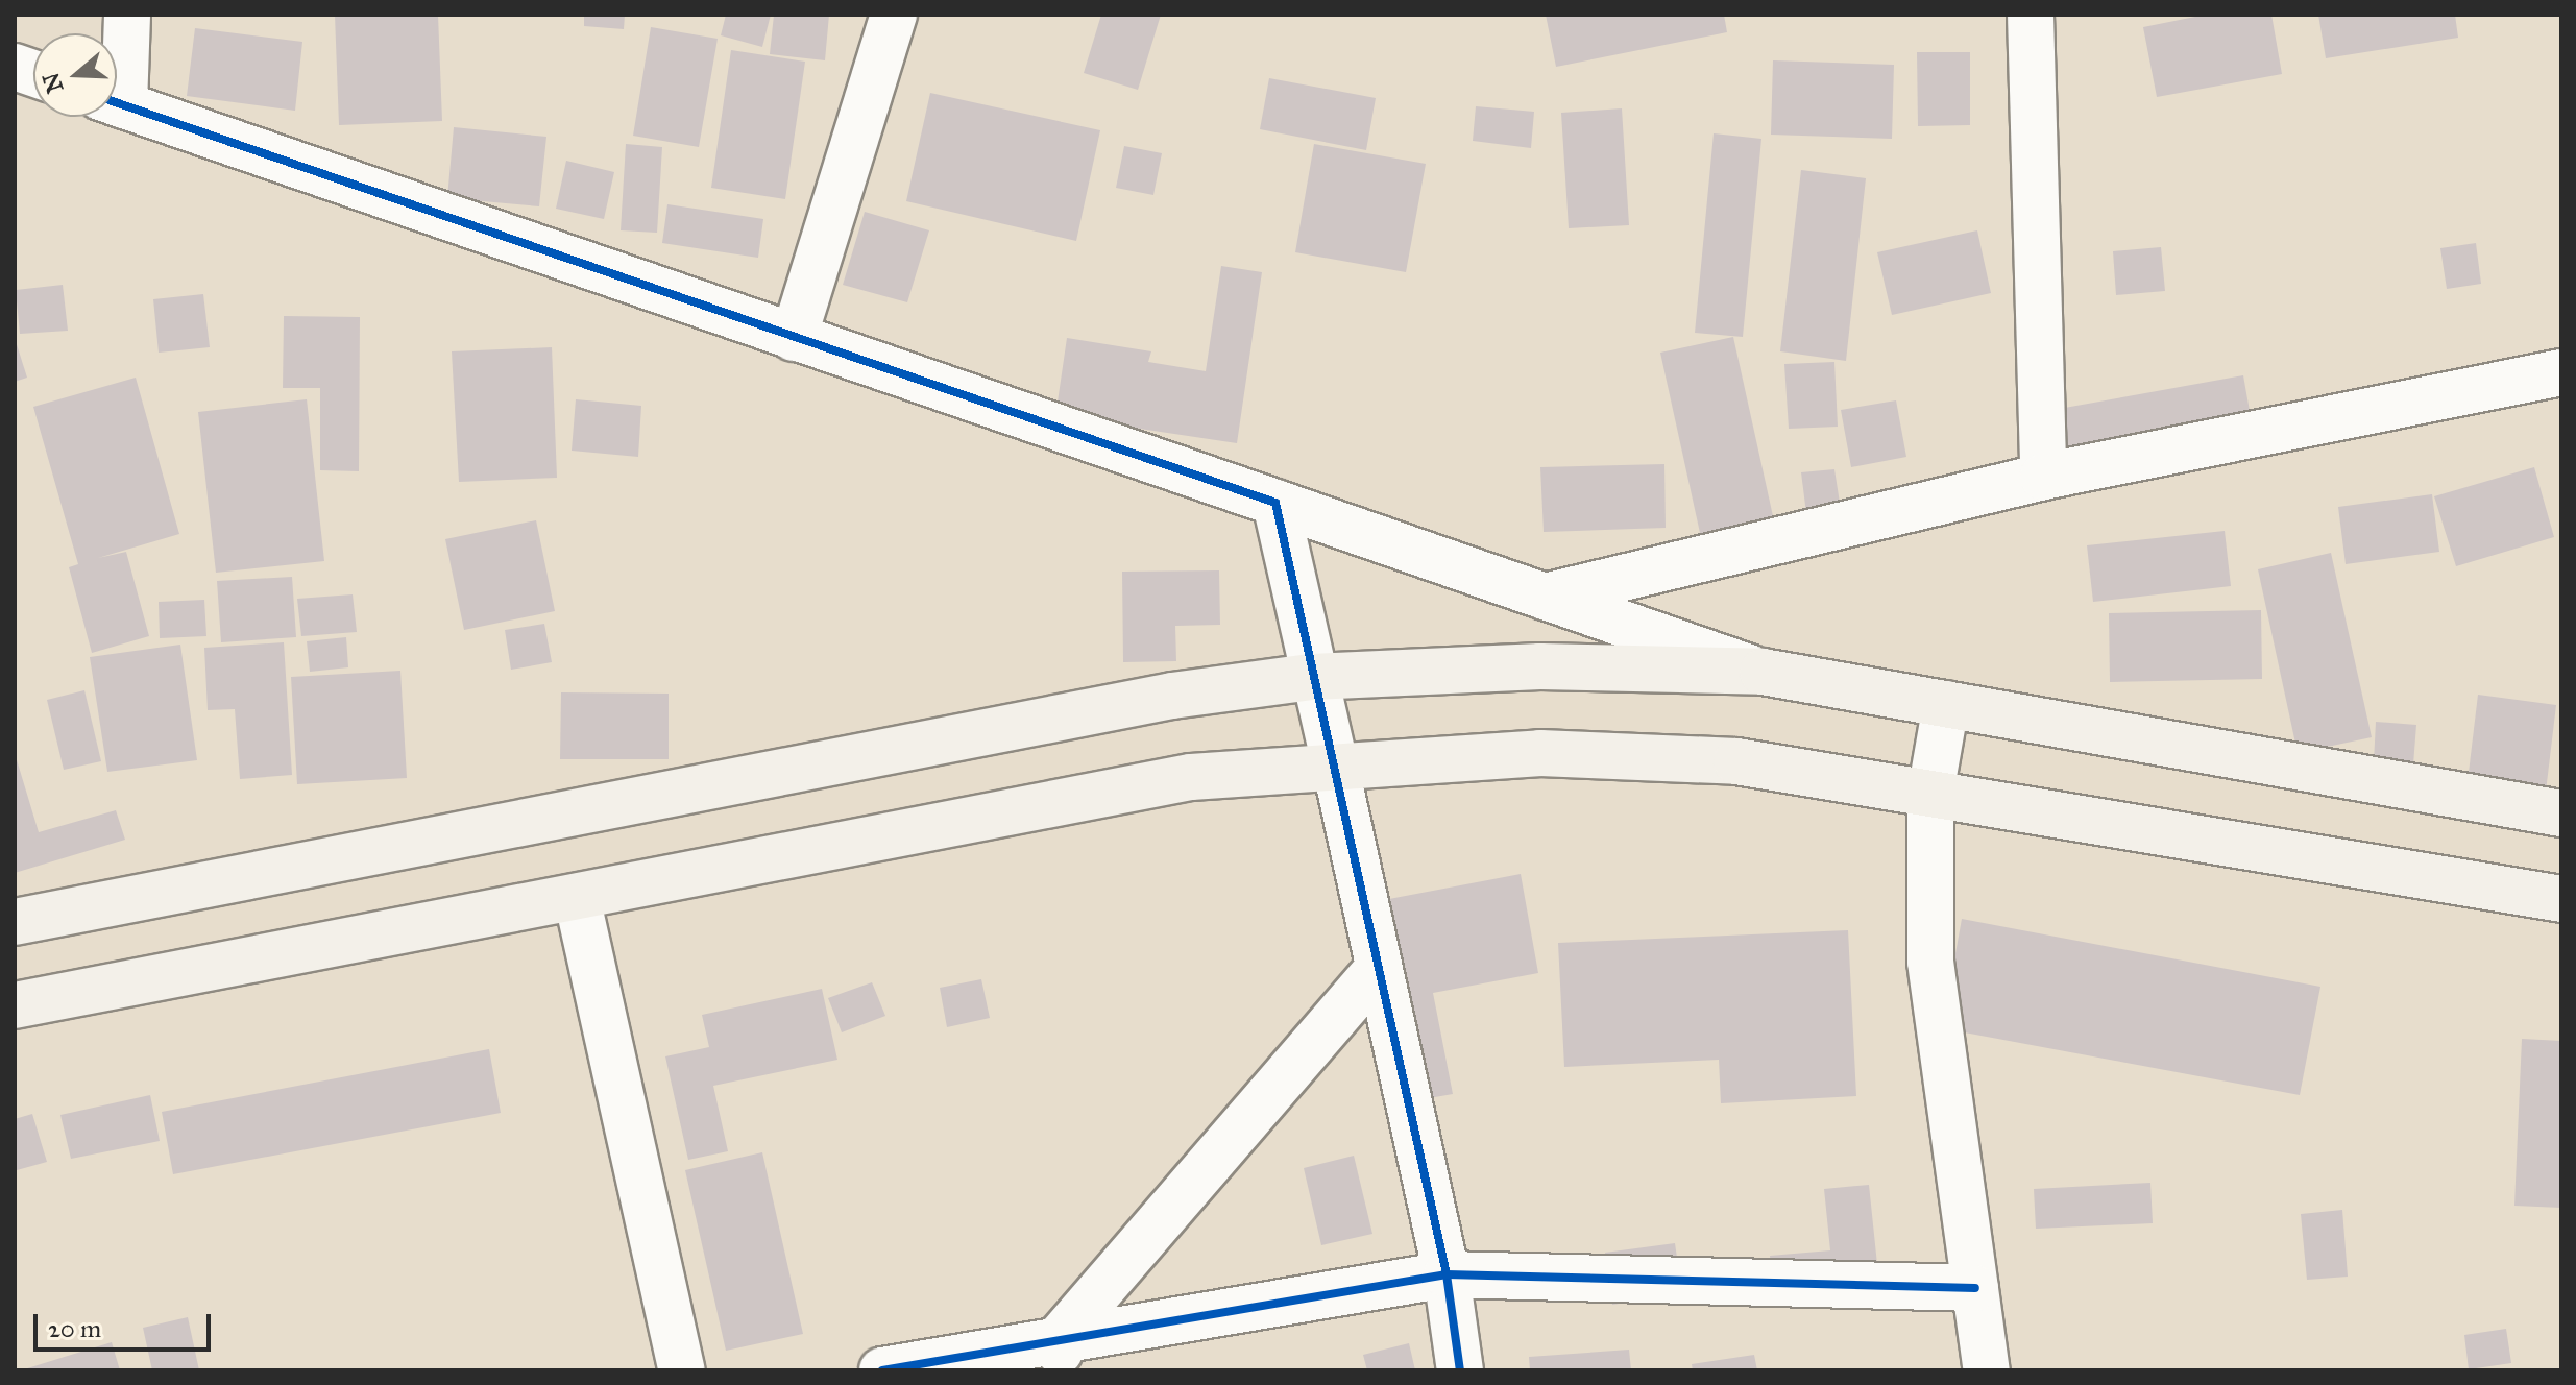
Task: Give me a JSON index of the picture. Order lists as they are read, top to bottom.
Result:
{
  "scale_bar": "20 m",
  "north": "left"
}
